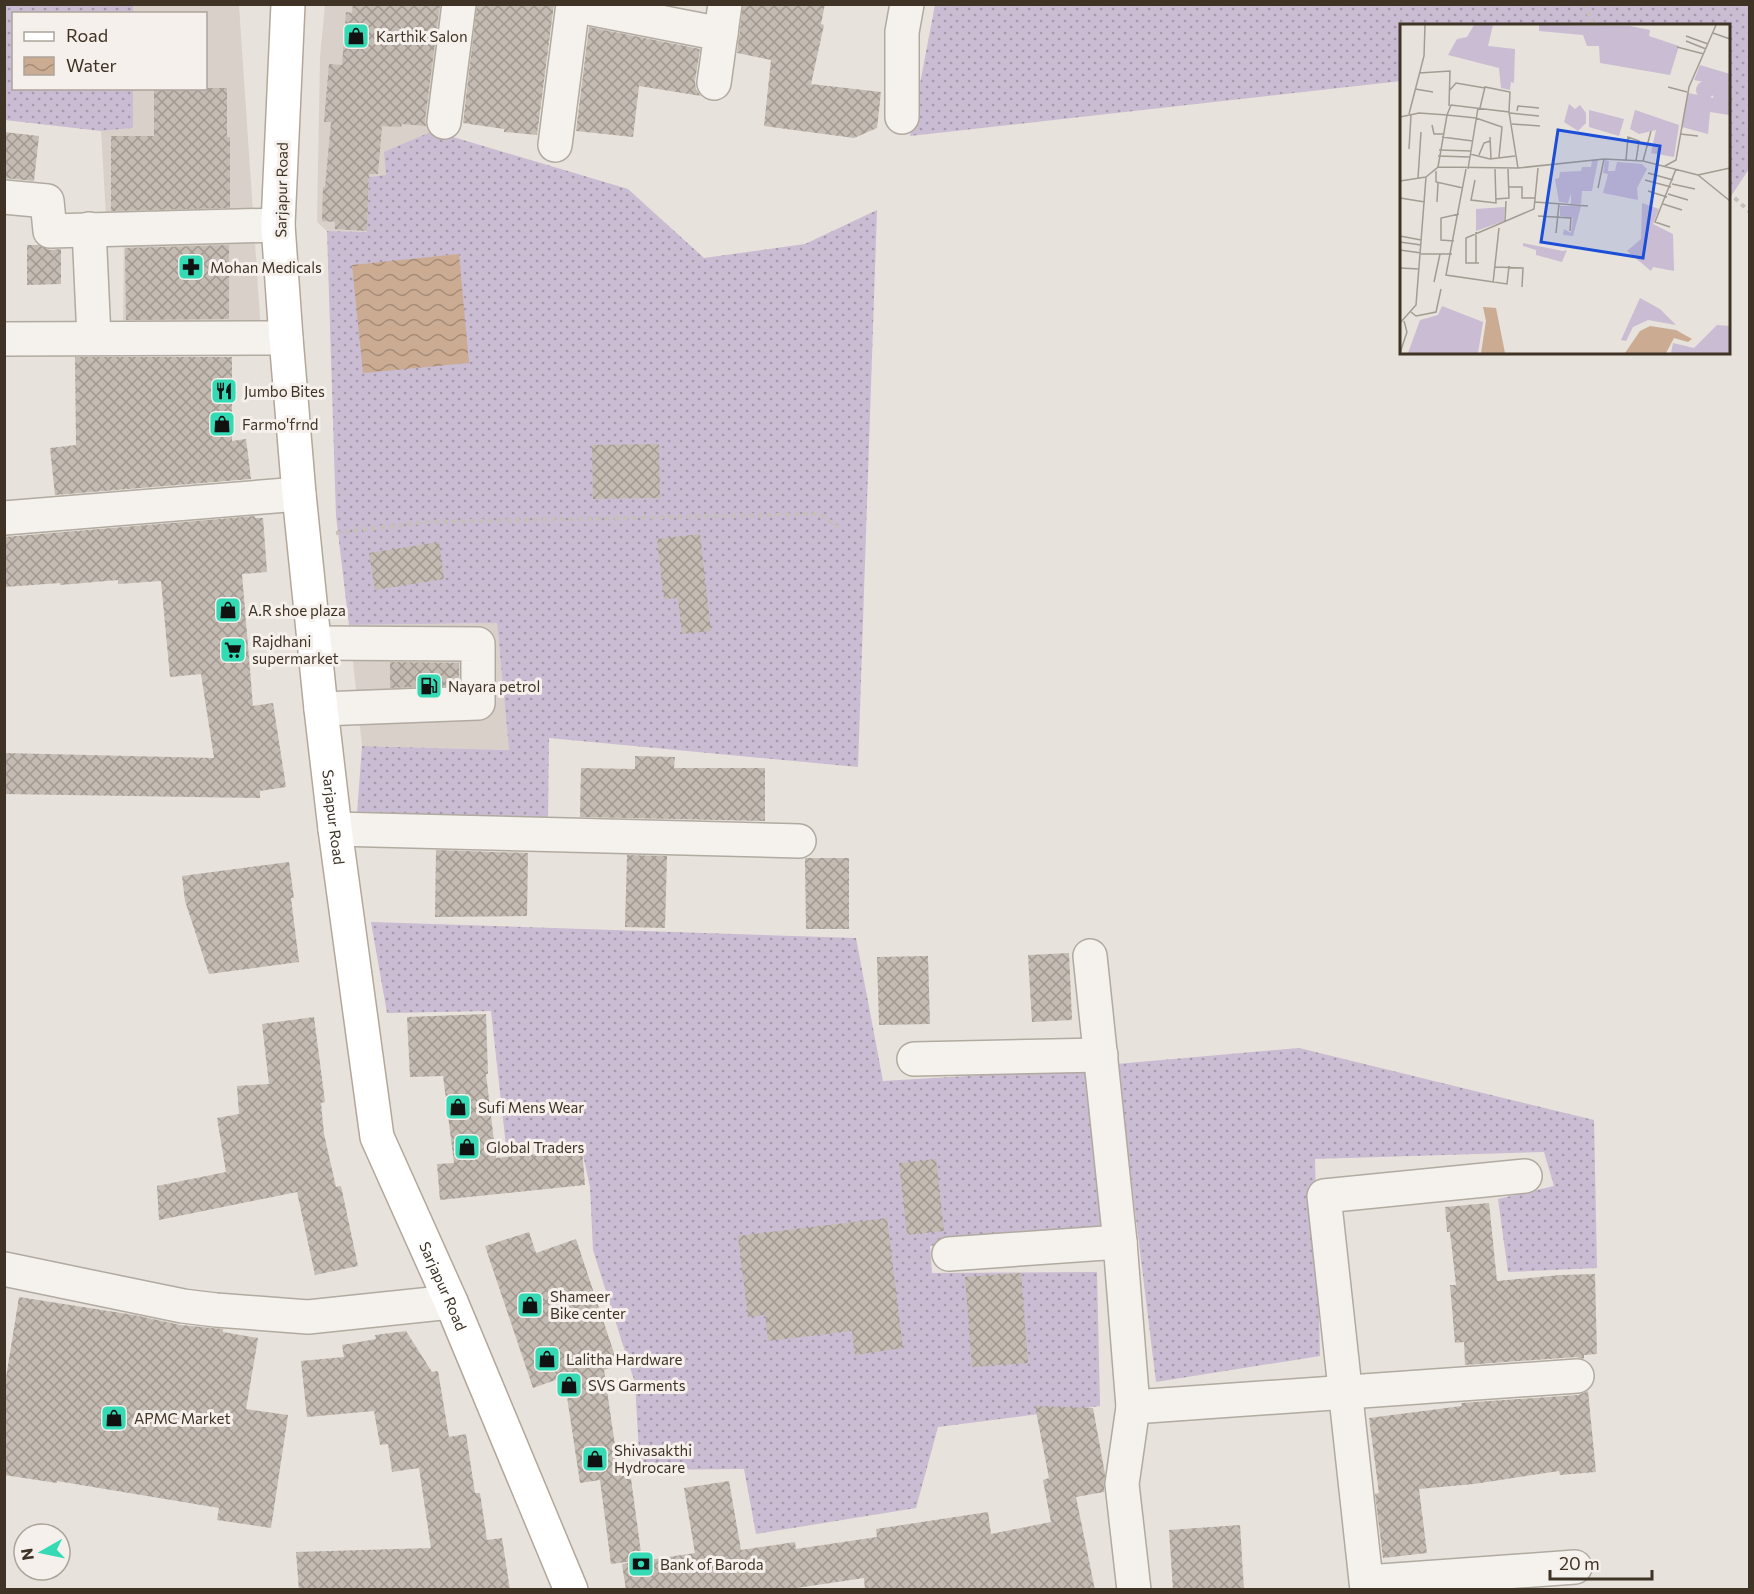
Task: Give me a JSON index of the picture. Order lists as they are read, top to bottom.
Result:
{
  "streets": {
    "main road": ["Sarjapur Road"]
  },
  "places": {
    "shop": [
      "Karthik Salon",
      "Farmo'frnd",
      "A.R shoe plaza",
      "Sufi Mens Wear",
      "Global Traders",
      "Shameer Bike center",
      "Lalitha Hardware",
      "SVS Garments",
      "APMC Market",
      "Shivasakthi Hydrocare"
    ],
    "pharmacy": ["Mohan Medicals"],
    "restaurant": ["Jumbo Bites"],
    "supermarket": ["Rajdhani supermarket"],
    "fuel station": ["Nayara petrol"],
    "bank": ["Bank of Baroda"]
  },
  "legend": ["Road", "Water"],
  "scale_bar": "20 m",
  "north": "left"
}
